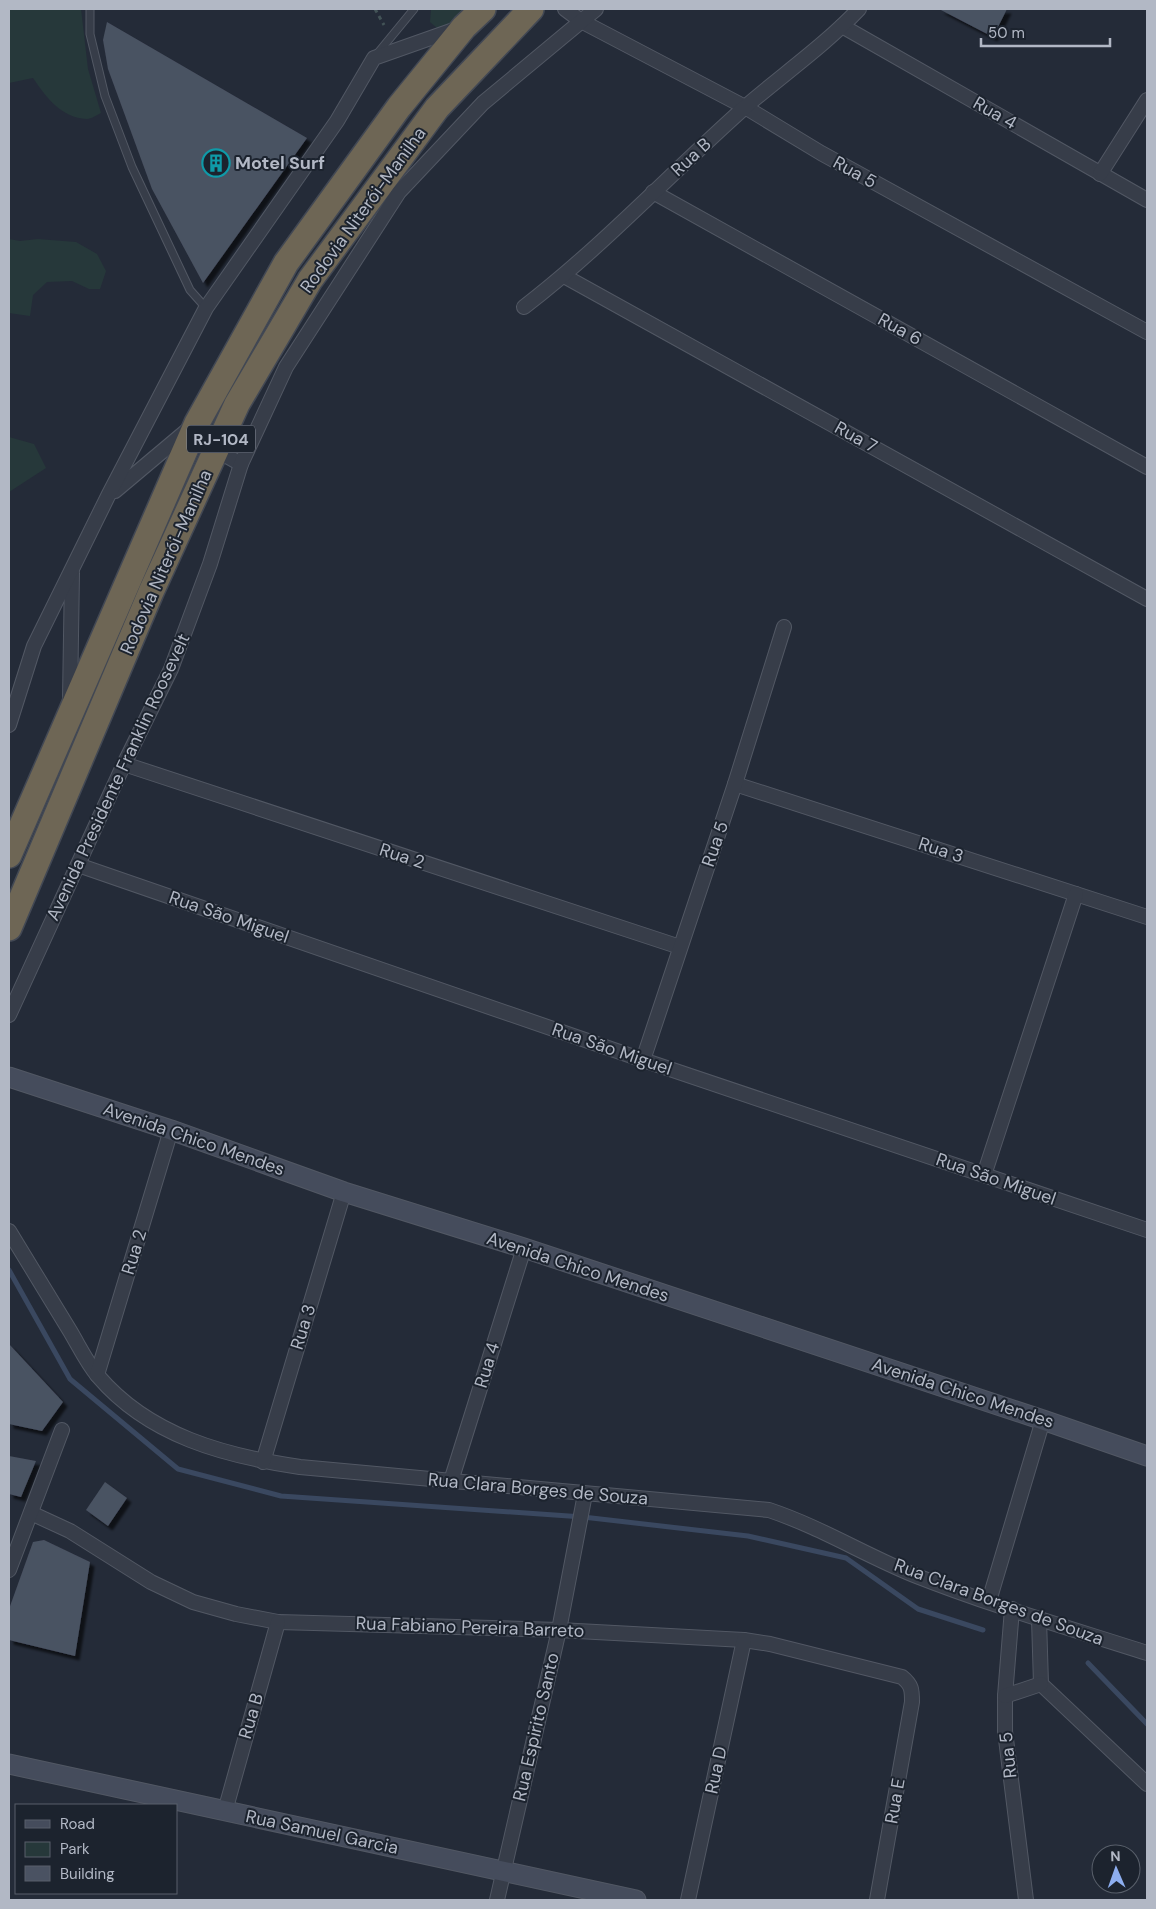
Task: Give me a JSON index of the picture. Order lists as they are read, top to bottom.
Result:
{
  "streets": {
    "highway": ["Rodovia Niterói-Manilha", "RJ-104"],
    "street": [
      "Rua 4",
      "Rua B",
      "Rua 5",
      "Rua 6",
      "Rua 7",
      "Avenida Presidente Franklin Roosevelt",
      "Rua 3",
      "Rua 2",
      "Rua São Miguel",
      "Avenida Chico Mendes",
      "Rua Clara Borges de Souza",
      "Rua Fabiano Pereira Barreto",
      "Rua Espirito Santo",
      "Rua D",
      "Rua E",
      "Rua Samuel Garcia"
    ]
  },
  "crossings": [
    ["Rua 4", "Rua B"],
    ["Rua 4", "Avenida Chico Mendes"],
    ["Rua 4", "Rua Clara Borges de Souza"],
    ["Rua B", "Rua 5"],
    ["Rua B", "Rua 6"],
    ["Rua B", "Rua 7"],
    ["Rua B", "Rua Fabiano Pereira Barreto"],
    ["Rua B", "Rua Samuel Garcia"],
    ["Rua 5", "Avenida Presidente Franklin Roosevelt"],
    ["Rua 5", "Rua 3"],
    ["Rua 5", "Rua 2"],
    ["Rua 5", "Rua São Miguel"],
    ["Rua 5", "Rua Clara Borges de Souza"],
    ["Avenida Presidente Franklin Roosevelt", "Rua 2"],
    ["Avenida Presidente Franklin Roosevelt", "Rua São Miguel"],
    ["Rua 3", "Avenida Chico Mendes"],
    ["Rua 3", "Rua Clara Borges de Souza"],
    ["Rua 2", "Avenida Chico Mendes"],
    ["Rua 2", "Rua Clara Borges de Souza"],
    ["Rua Clara Borges de Souza", "Rua Espirito Santo"],
    ["Rua Fabiano Pereira Barreto", "Rua Espirito Santo"],
    ["Rua Fabiano Pereira Barreto", "Rua D"],
    ["Rua Fabiano Pereira Barreto", "Rua E"],
    ["Rua Espirito Santo", "Rua Samuel Garcia"]
  ],
  "places": {
    "building": ["Motel Surf"]
  },
  "legend": ["Road", "Park", "Building"],
  "scale_bar": "50 m",
  "north": "top"
}
